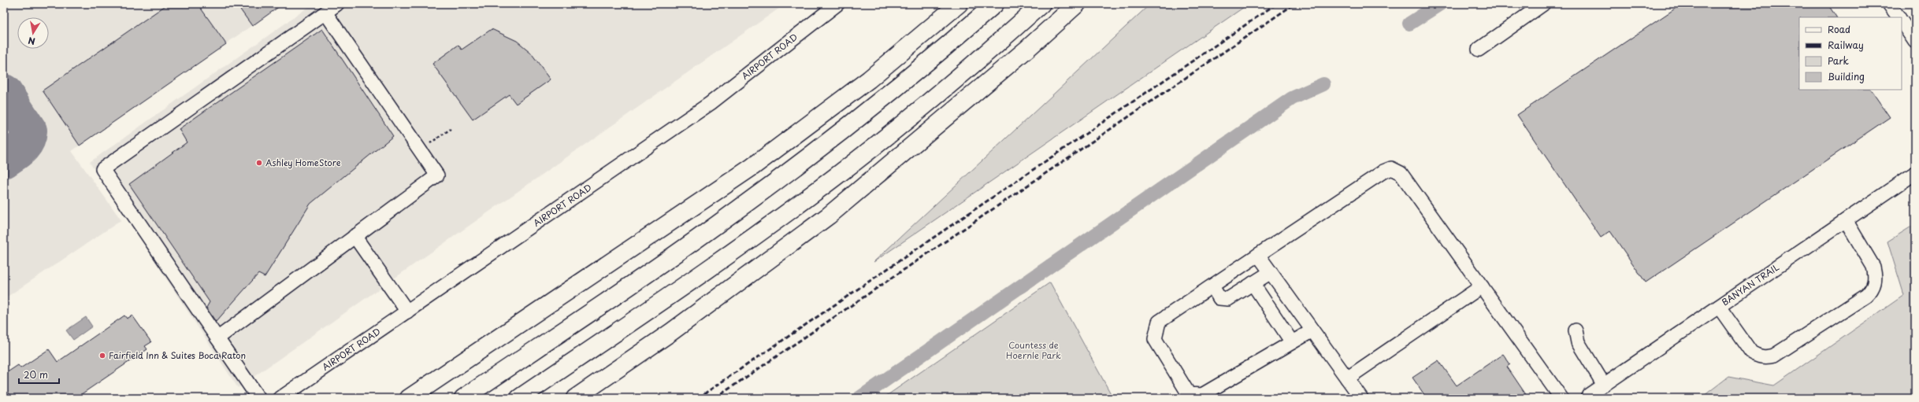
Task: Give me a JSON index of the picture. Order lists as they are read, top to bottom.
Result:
{
  "streets": {
    "street": ["AIRPORT ROAD", "BANYAN TRAIL"]
  },
  "parks": ["Countess de Hoernle Park"],
  "places": ["Ashley HomeStore", "Fairfield Inn & Suites Boca Raton"],
  "legend": [
    "Road",
    "Railway",
    "Park",
    "Building"
  ],
  "scale_bar": "20 m",
  "north": "bottom"
}
